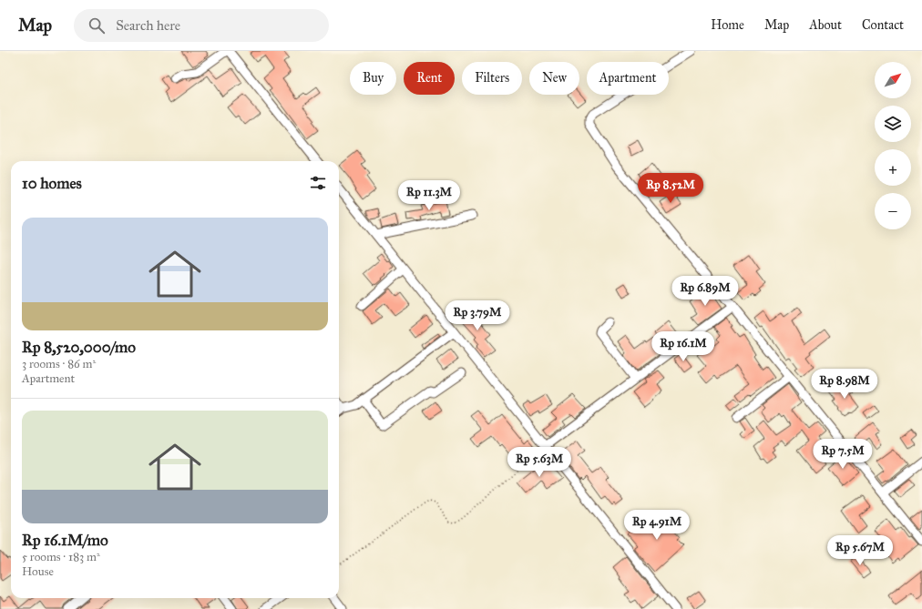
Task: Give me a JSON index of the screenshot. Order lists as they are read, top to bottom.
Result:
{
  "north": "top right",
  "page": {
    "header": "Map",
    "search": "Search here",
    "nav": [
      "Home",
      "Map",
      "About",
      "Contact"
    ],
    "map_buttons": ["+", "−"],
    "chip": [
      "Buy",
      "Rent",
      "Filters",
      "New",
      "Apartment"
    ],
    "heading": "10 homes",
    "price": [
      "Rp 8.52M",
      "Rp 11.3M",
      "Rp 6.89M",
      "Rp 3.79M",
      "Rp 16.1M",
      "Rp 8.98M",
      "Rp 7.5M",
      "Rp 5.63M",
      "Rp 4.91M",
      "Rp 5.67M"
    ],
    "list": [
      {
        "name": "Rp 8,520,000/mo",
        "note": "3 rooms · 86 m² · Apartment"
      },
      {
        "name": "Rp 16.1M/mo",
        "note": "5 rooms · 183 m² · House"
      }
    ]
  }
}
